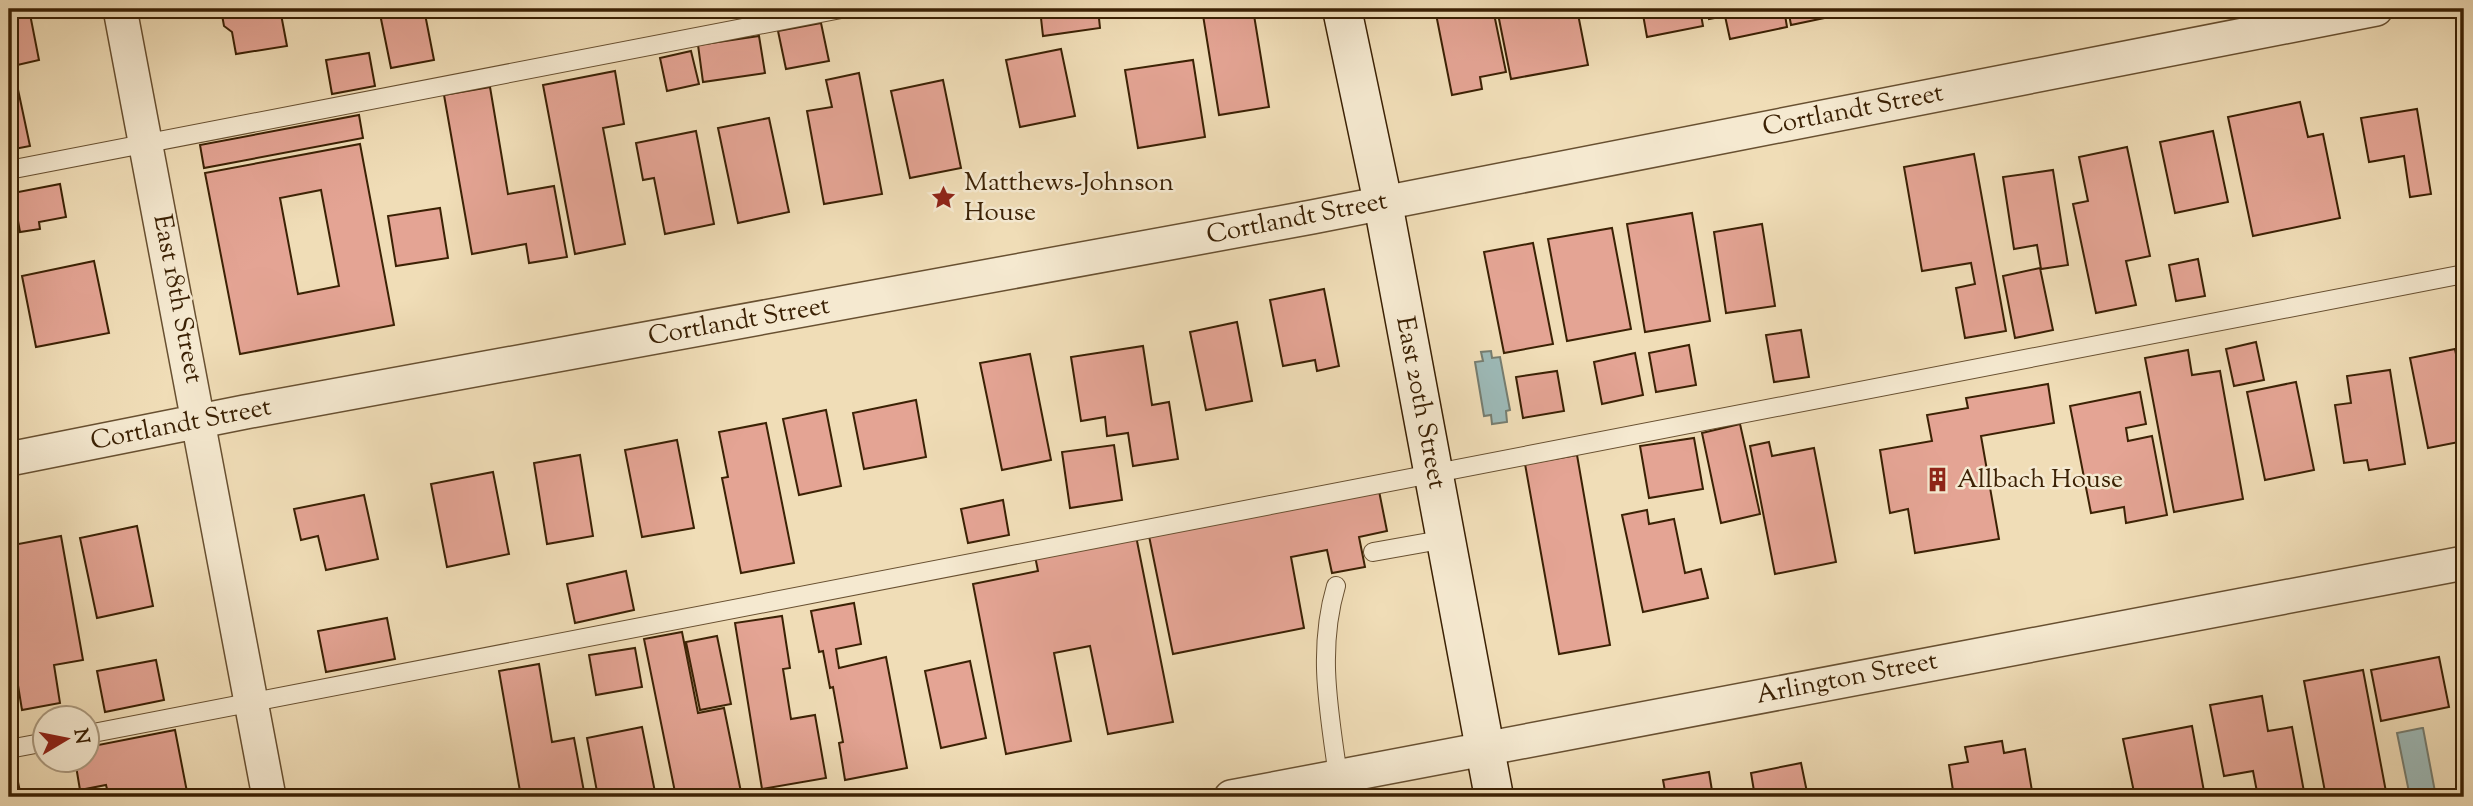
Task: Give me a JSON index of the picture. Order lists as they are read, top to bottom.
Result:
{
  "streets": {
    "main road": ["East 20th Street"],
    "street": ["Cortlandt Street", "East 18th Street", "Arlington Street"]
  },
  "crossings": [
    ["Cortlandt Street", "East 18th Street"],
    ["Cortlandt Street", "East 20th Street"],
    ["East 20th Street", "Arlington Street"]
  ],
  "places": {
    "place": ["Matthews-Johnson House"],
    "building": ["Allbach House"]
  },
  "north": "right"
}
